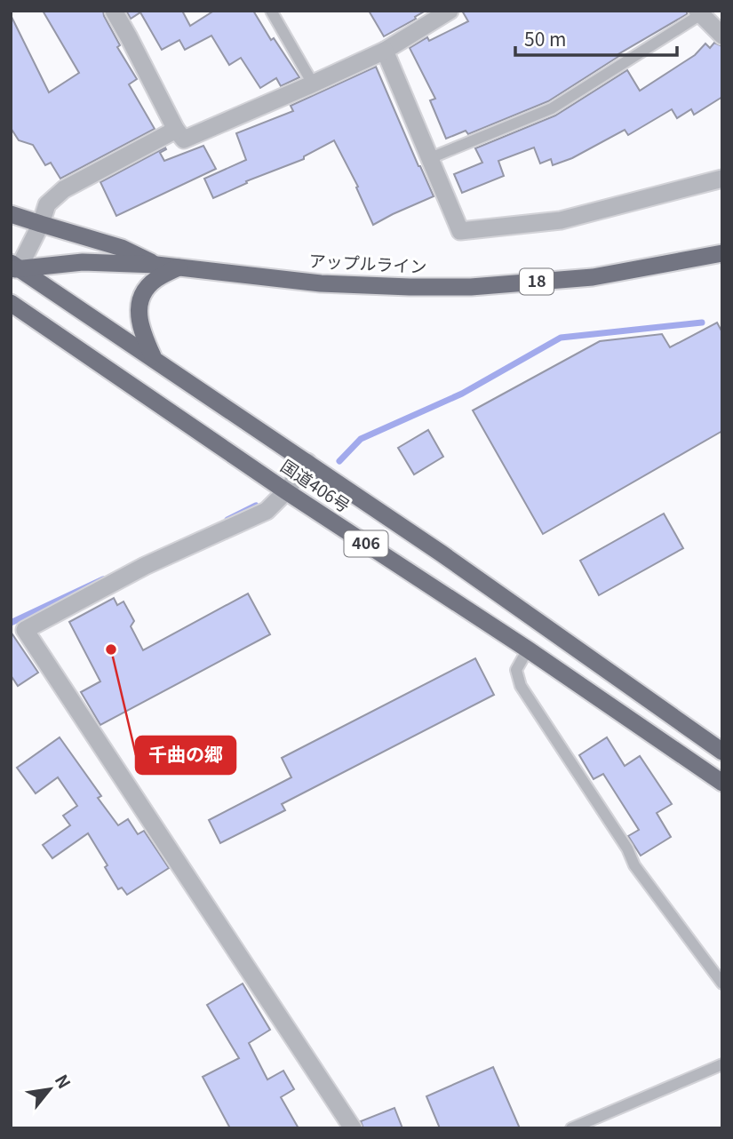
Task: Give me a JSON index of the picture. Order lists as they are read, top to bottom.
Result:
{
  "streets": {
    "highway": [
      "アップルライン",
      "18",
      "国道406号",
      "406"
    ]
  },
  "crossings": [
    ["アップルライン", "国道406号"]
  ],
  "places": ["千曲の郷"],
  "scale_bar": "50 m",
  "north": "top right"
}
